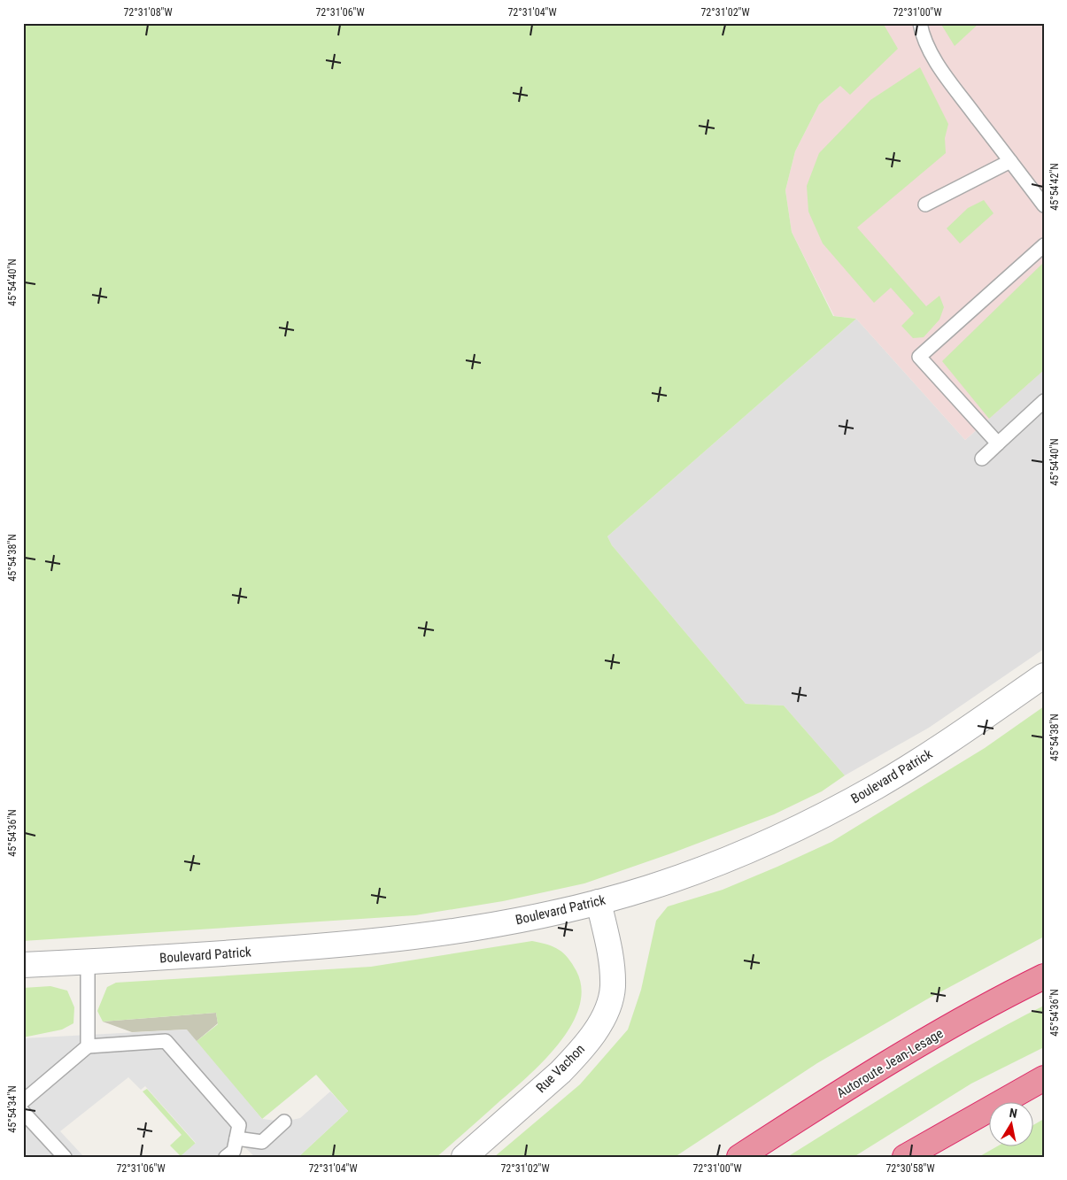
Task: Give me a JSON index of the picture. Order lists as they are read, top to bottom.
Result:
{
  "streets": {
    "highway": ["Autoroute Jean-Lesage"],
    "street": ["Boulevard Patrick", "Rue Vachon"]
  },
  "crossings": [
    ["Boulevard Patrick", "Rue Vachon"]
  ],
  "north": "top",
  "coordinates": [
    "72°31'08\"W",
    "72°31'06\"W",
    "72°31'04\"W",
    "72°31'02\"W",
    "72°31'00\"W",
    "45°54'42\"N",
    "45°54'40\"N",
    "45°54'38\"N",
    "45°54'36\"N",
    "45°54'34\"N",
    "72°30'58\"W"
  ]
}
